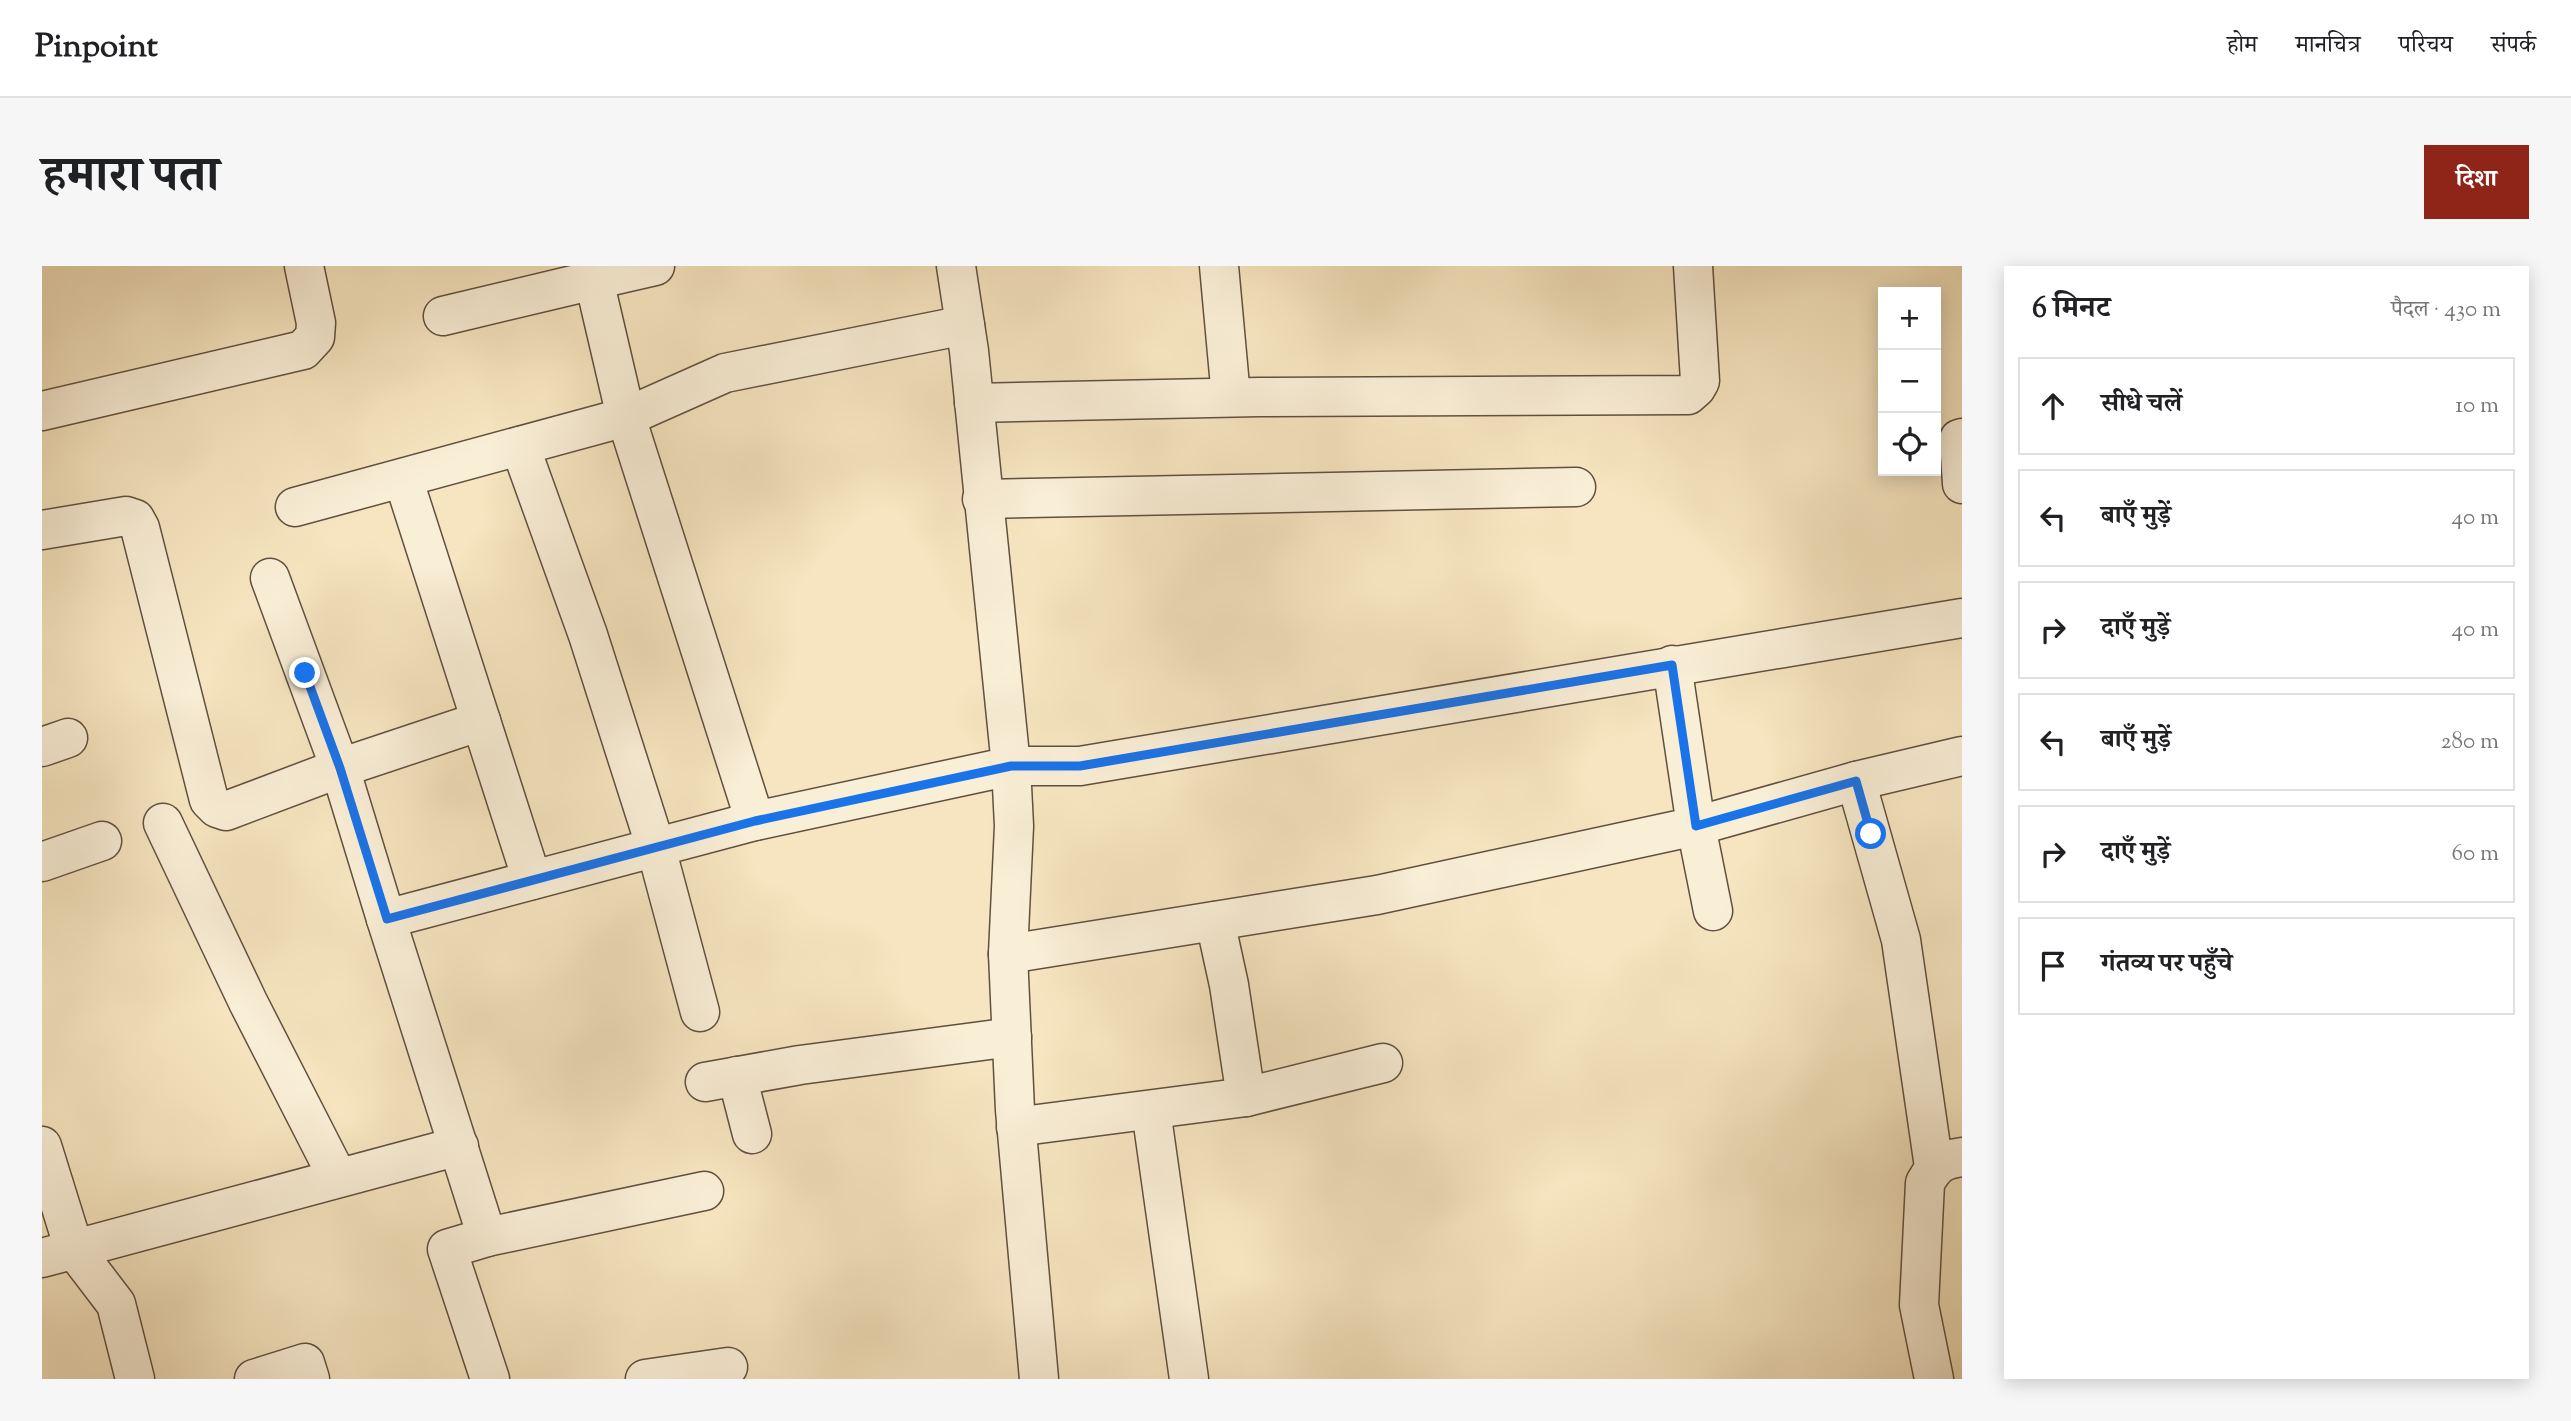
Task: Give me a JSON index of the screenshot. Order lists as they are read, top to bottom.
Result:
{
  "page": {
    "header": "Pinpoint",
    "nav": [
      "होम",
      "मानचित्र",
      "परिचय",
      "संपर्क"
    ],
    "title": "हमारा पता",
    "buttons": "दिशा",
    "heading": ["6 मिनट", "पैदल · 430 m"],
    "map_buttons": ["+", "−"],
    "list": [
      ["सीधे चलें", "10 m"],
      ["बाएँ मुड़ें", "40 m"],
      ["दाएँ मुड़ें", "40 m"],
      ["बाएँ मुड़ें", "280 m"],
      ["दाएँ मुड़ें", "60 m"],
      "गंतव्य पर पहुँचे"
    ]
  }
}
